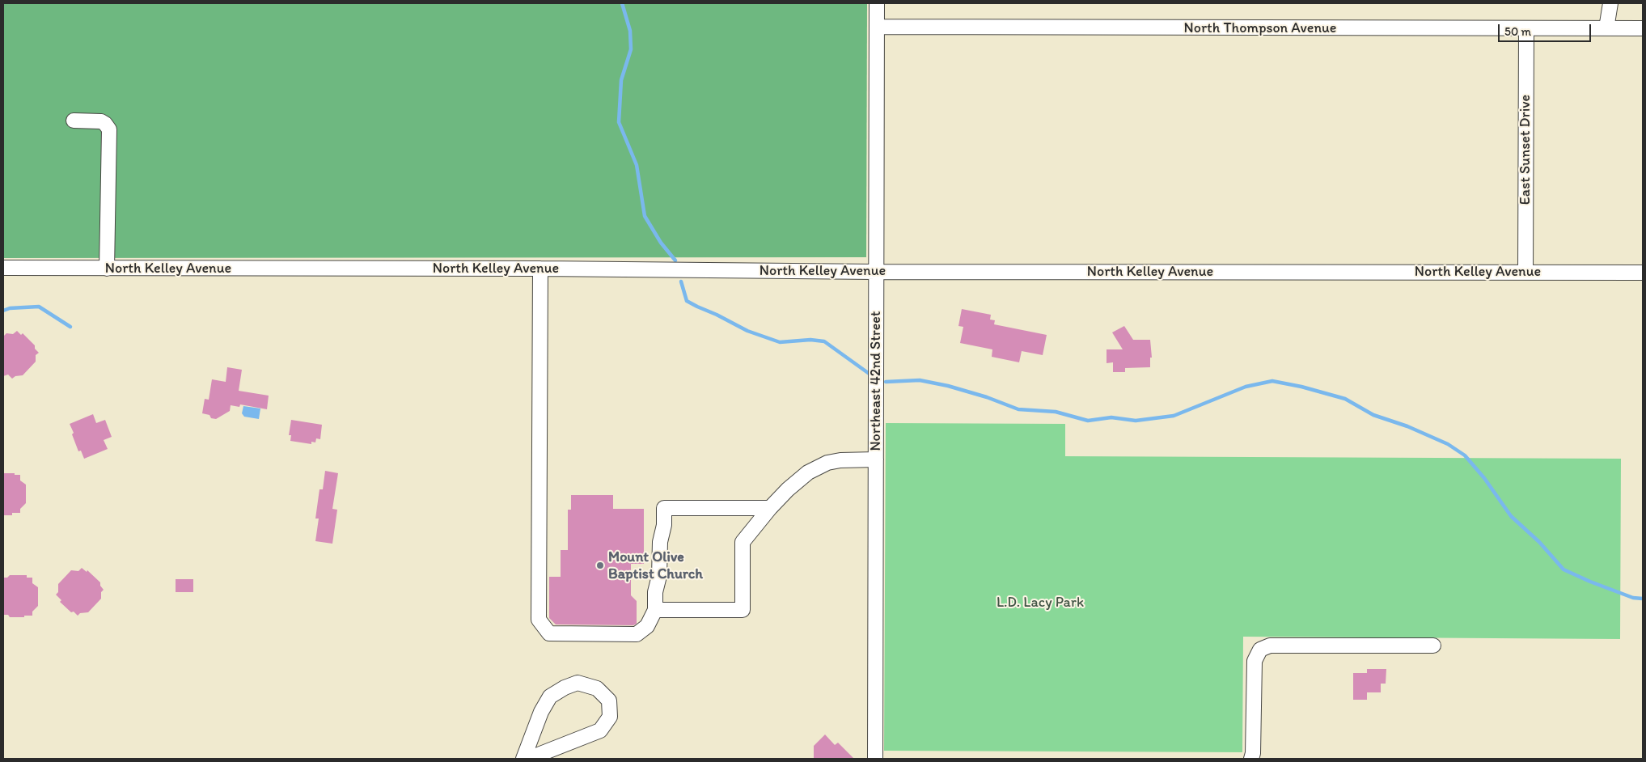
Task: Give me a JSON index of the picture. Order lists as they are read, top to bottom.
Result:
{
  "streets": {
    "street": [
      "North Thompson Avenue",
      "East Sunset Drive",
      "North Kelley Avenue",
      "Northeast 42nd Street"
    ]
  },
  "crossings": [
    ["North Thompson Avenue", "East Sunset Drive"],
    ["North Thompson Avenue", "Northeast 42nd Street"],
    ["East Sunset Drive", "North Kelley Avenue"],
    ["North Kelley Avenue", "Northeast 42nd Street"]
  ],
  "parks": ["L.D. Lacy Park"],
  "places": ["Mount Olive Baptist Church"],
  "scale_bar": "50 m"
}
